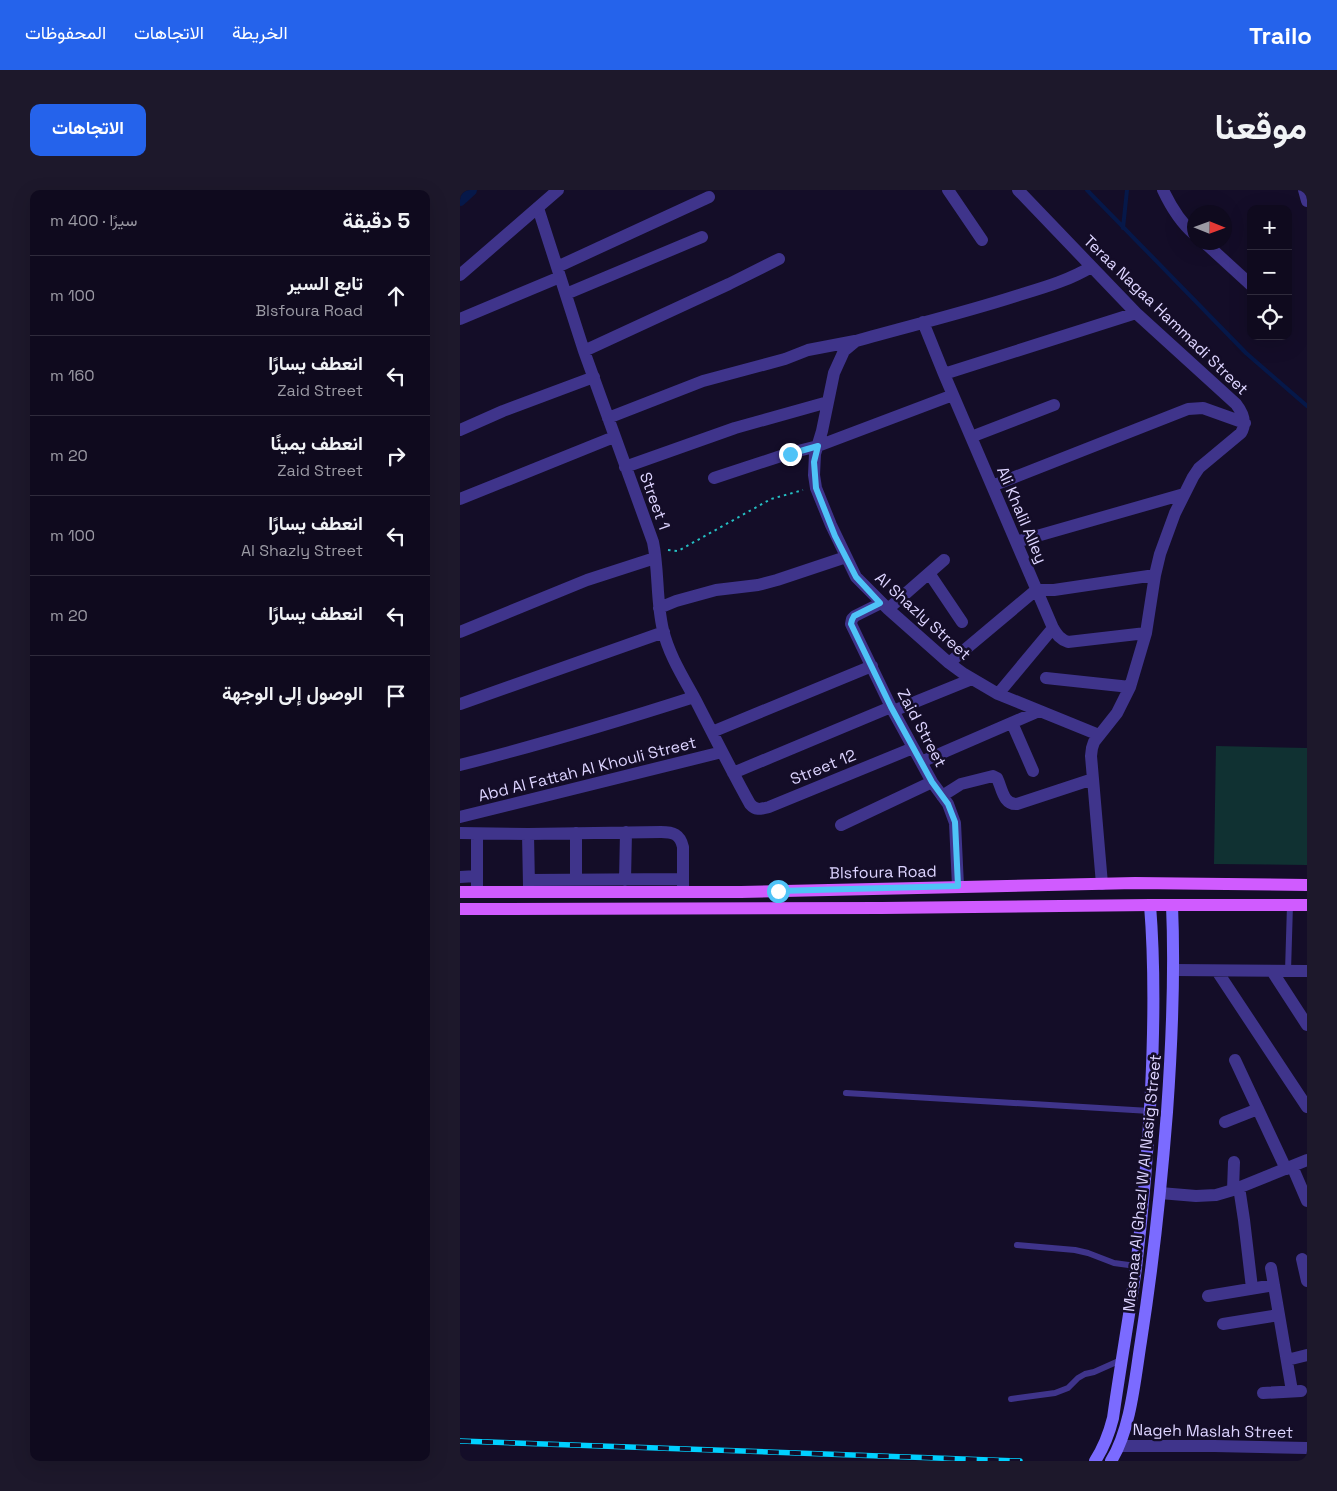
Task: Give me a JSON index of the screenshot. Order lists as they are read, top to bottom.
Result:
{
  "streets": {
    "main road": ["Blsfoura Road", "Masnaa Al Ghazl W Al Nasig Street"],
    "street": [
      "Teraa Nagaa Hammadi Street",
      "Street 1",
      "Ali Khalil Alley",
      "Al Shazly Street",
      "Zaid Street",
      "Street 12",
      "Abd Al Fattah Al Khouli Street",
      "Nageh Maslah Street"
    ]
  },
  "crossings": [
    ["Street 1", "Street 12"],
    ["Street 1", "Abd Al Fattah Al Khouli Street"],
    ["Al Shazly Street", "Zaid Street"],
    ["Zaid Street", "Street 12"],
    ["Zaid Street", "Blsfoura Road"],
    ["Masnaa Al Ghazl W Al Nasig Street", "Nageh Maslah Street"]
  ],
  "north": "right",
  "page": {
    "header": "Trailo",
    "nav": ["الخريطة", "الاتجاهات", "المحفوظات"],
    "title": "موقعنا",
    "buttons": "الاتجاهات",
    "heading": ["5 دقيقة", "سيرًا · 400 m"],
    "map_buttons": ["+", "−"],
    "list": [
      ["تابع السير", "Blsfoura Road", "100 m"],
      ["انعطف يسارًا", "Zaid Street", "160 m"],
      ["انعطف يمينًا", "Zaid Street", "20 m"],
      ["انعطف يسارًا", "Al Shazly Street", "100 m"],
      ["انعطف يسارًا", "20 m"],
      "الوصول إلى الوجهة"
    ]
  }
}
